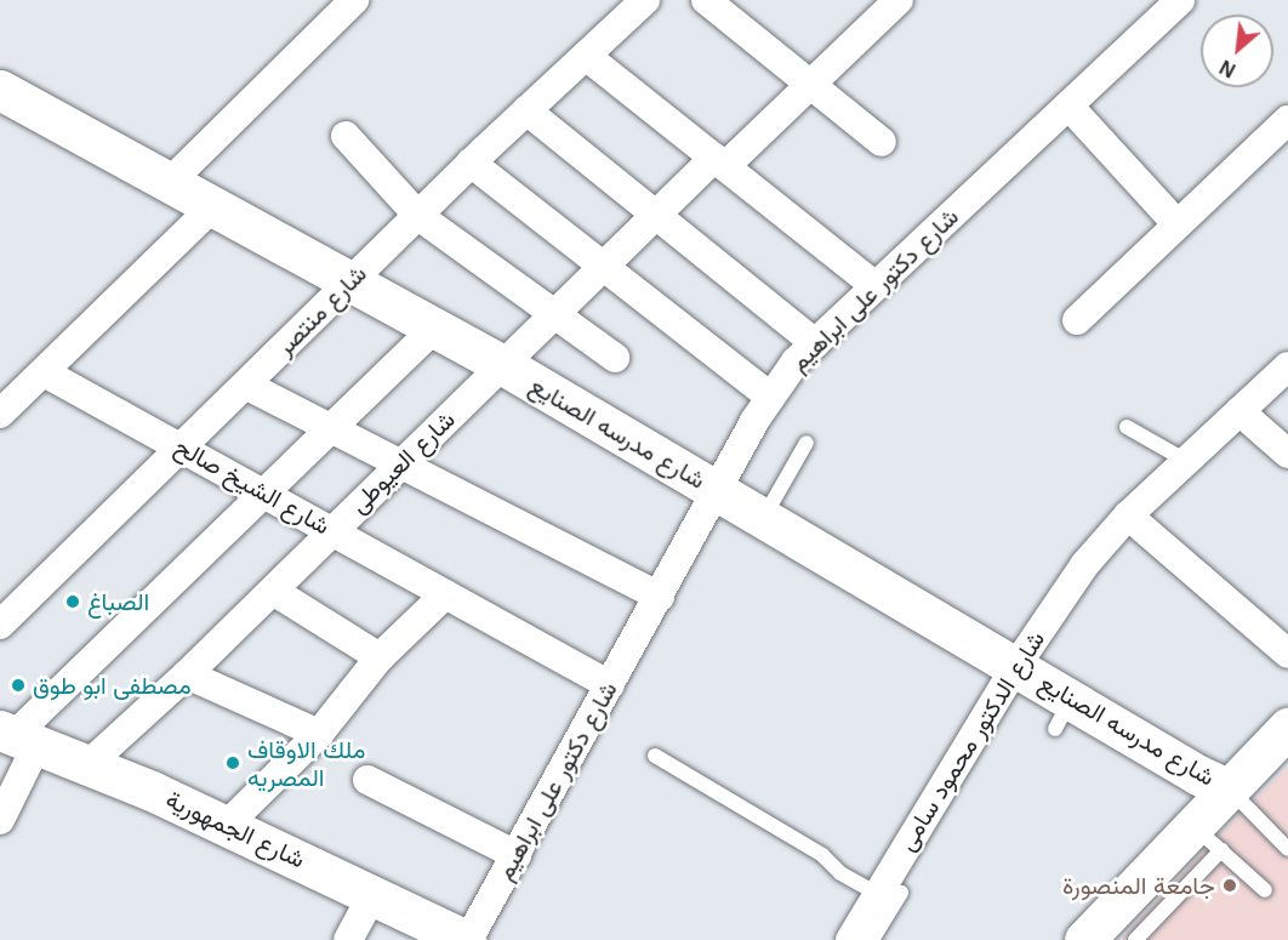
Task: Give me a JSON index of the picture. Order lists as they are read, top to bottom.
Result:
{
  "streets": {
    "street": [
      "شارع دكتور على ابراهيم",
      "شارع منتصر",
      "شارع مدرسه الصنايع",
      "شارع العيوطى",
      "شارع الشيخ صالح",
      "شارع الدكتور محمود سامى",
      "شارع الجمهورية"
    ]
  },
  "crossings": [
    ["شارع دكتور على ابراهيم", "شارع مدرسه الصنايع"],
    ["شارع دكتور على ابراهيم", "شارع الشيخ صالح"],
    ["شارع دكتور على ابراهيم", "شارع الجمهورية"],
    ["شارع منتصر", "شارع مدرسه الصنايع"],
    ["شارع منتصر", "شارع الشيخ صالح"],
    ["شارع مدرسه الصنايع", "شارع العيوطى"],
    ["شارع مدرسه الصنايع", "شارع الدكتور محمود سامى"],
    ["شارع العيوطى", "شارع الشيخ صالح"],
    ["شارع العيوطى", "شارع الجمهورية"]
  ],
  "places": [
    "الصباغ",
    "مصطفى ابو طوق",
    "ملك الاوقاف المصريه",
    "جامعة المنصورة"
  ],
  "north": "bottom left"
}
